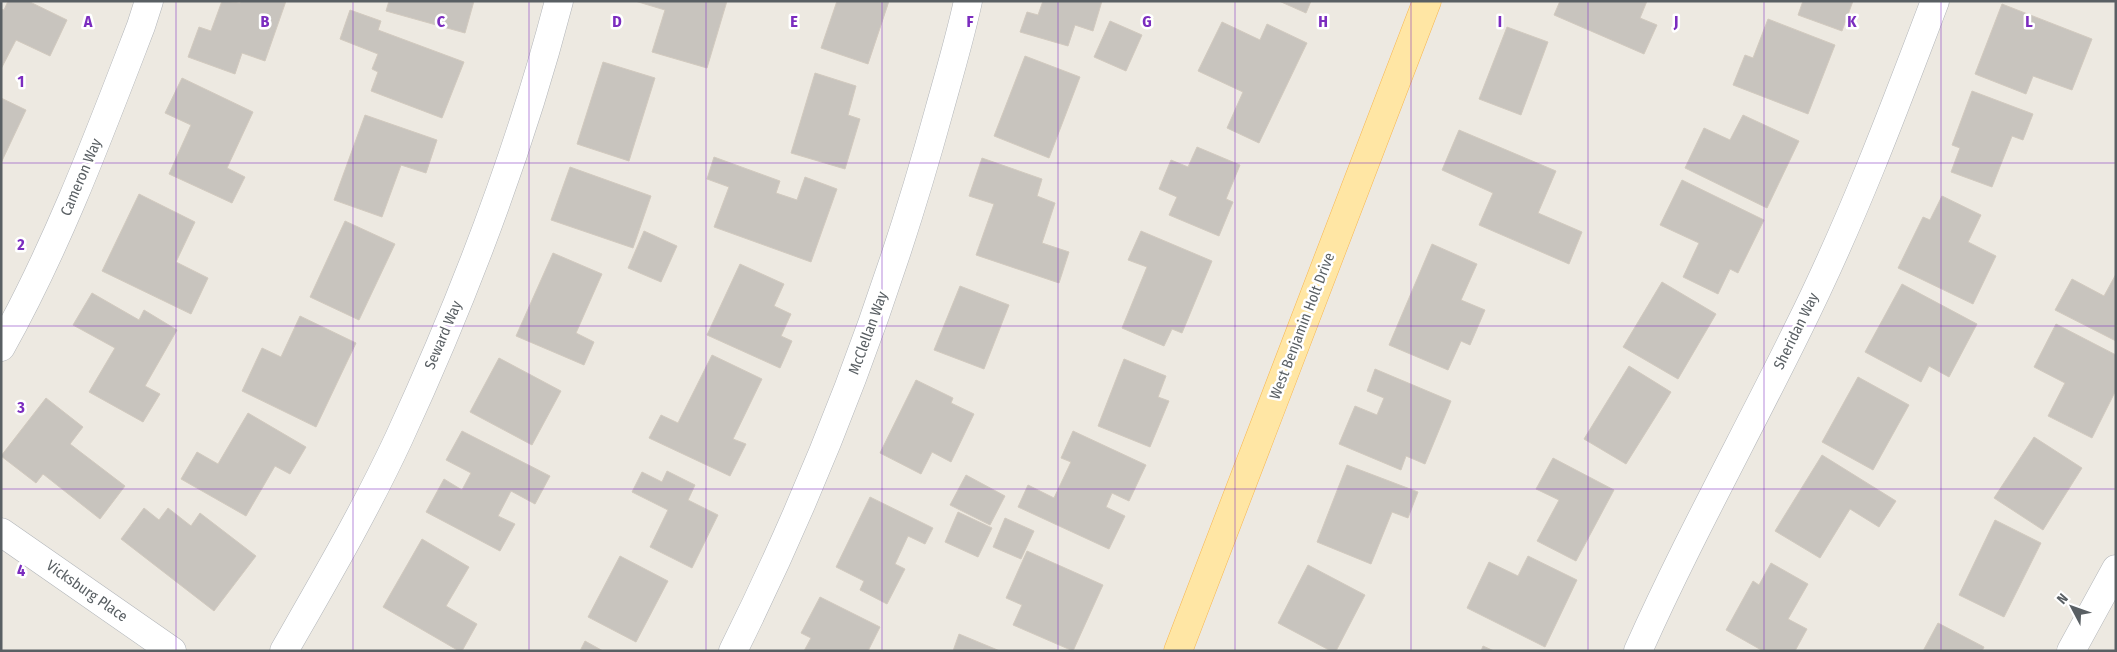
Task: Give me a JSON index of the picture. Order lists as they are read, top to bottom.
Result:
{
  "streets": {
    "main road": ["West Benjamin Holt Drive"],
    "street": [
      "Cameron Way",
      "Sheridan Way",
      "McClellan Way",
      "Seward Way",
      "Vicksburg Place"
    ]
  },
  "north": "top left",
  "grid": {
    "columns": [
      "A",
      "B",
      "C",
      "D",
      "E",
      "F",
      "G",
      "H",
      "I",
      "J",
      "K",
      "L"
    ],
    "rows": [
      "1",
      "2",
      "3",
      "4"
    ]
  }
}
